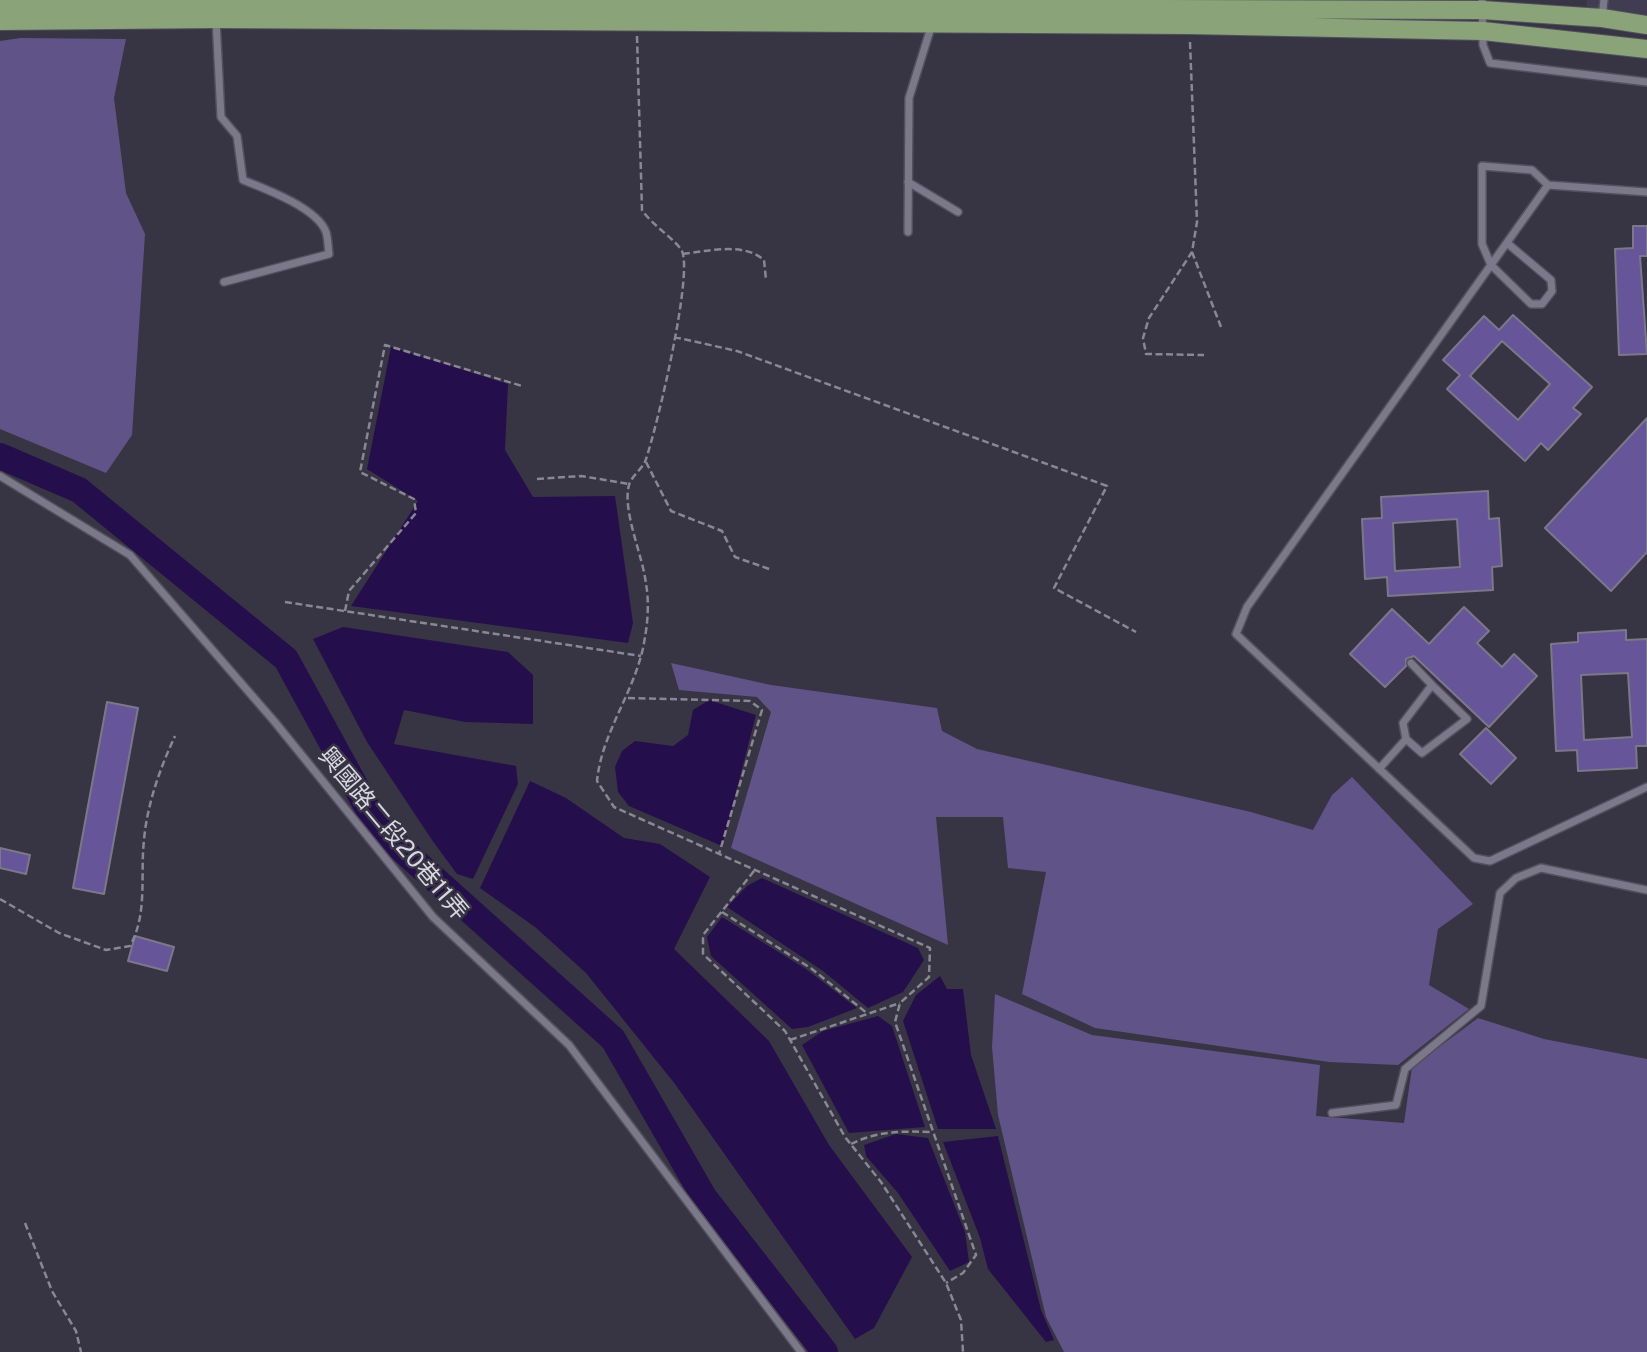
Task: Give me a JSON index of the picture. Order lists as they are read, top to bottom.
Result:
{
  "streets": {
    "lane": ["興國路二段20巷11弄"]
  }
}
